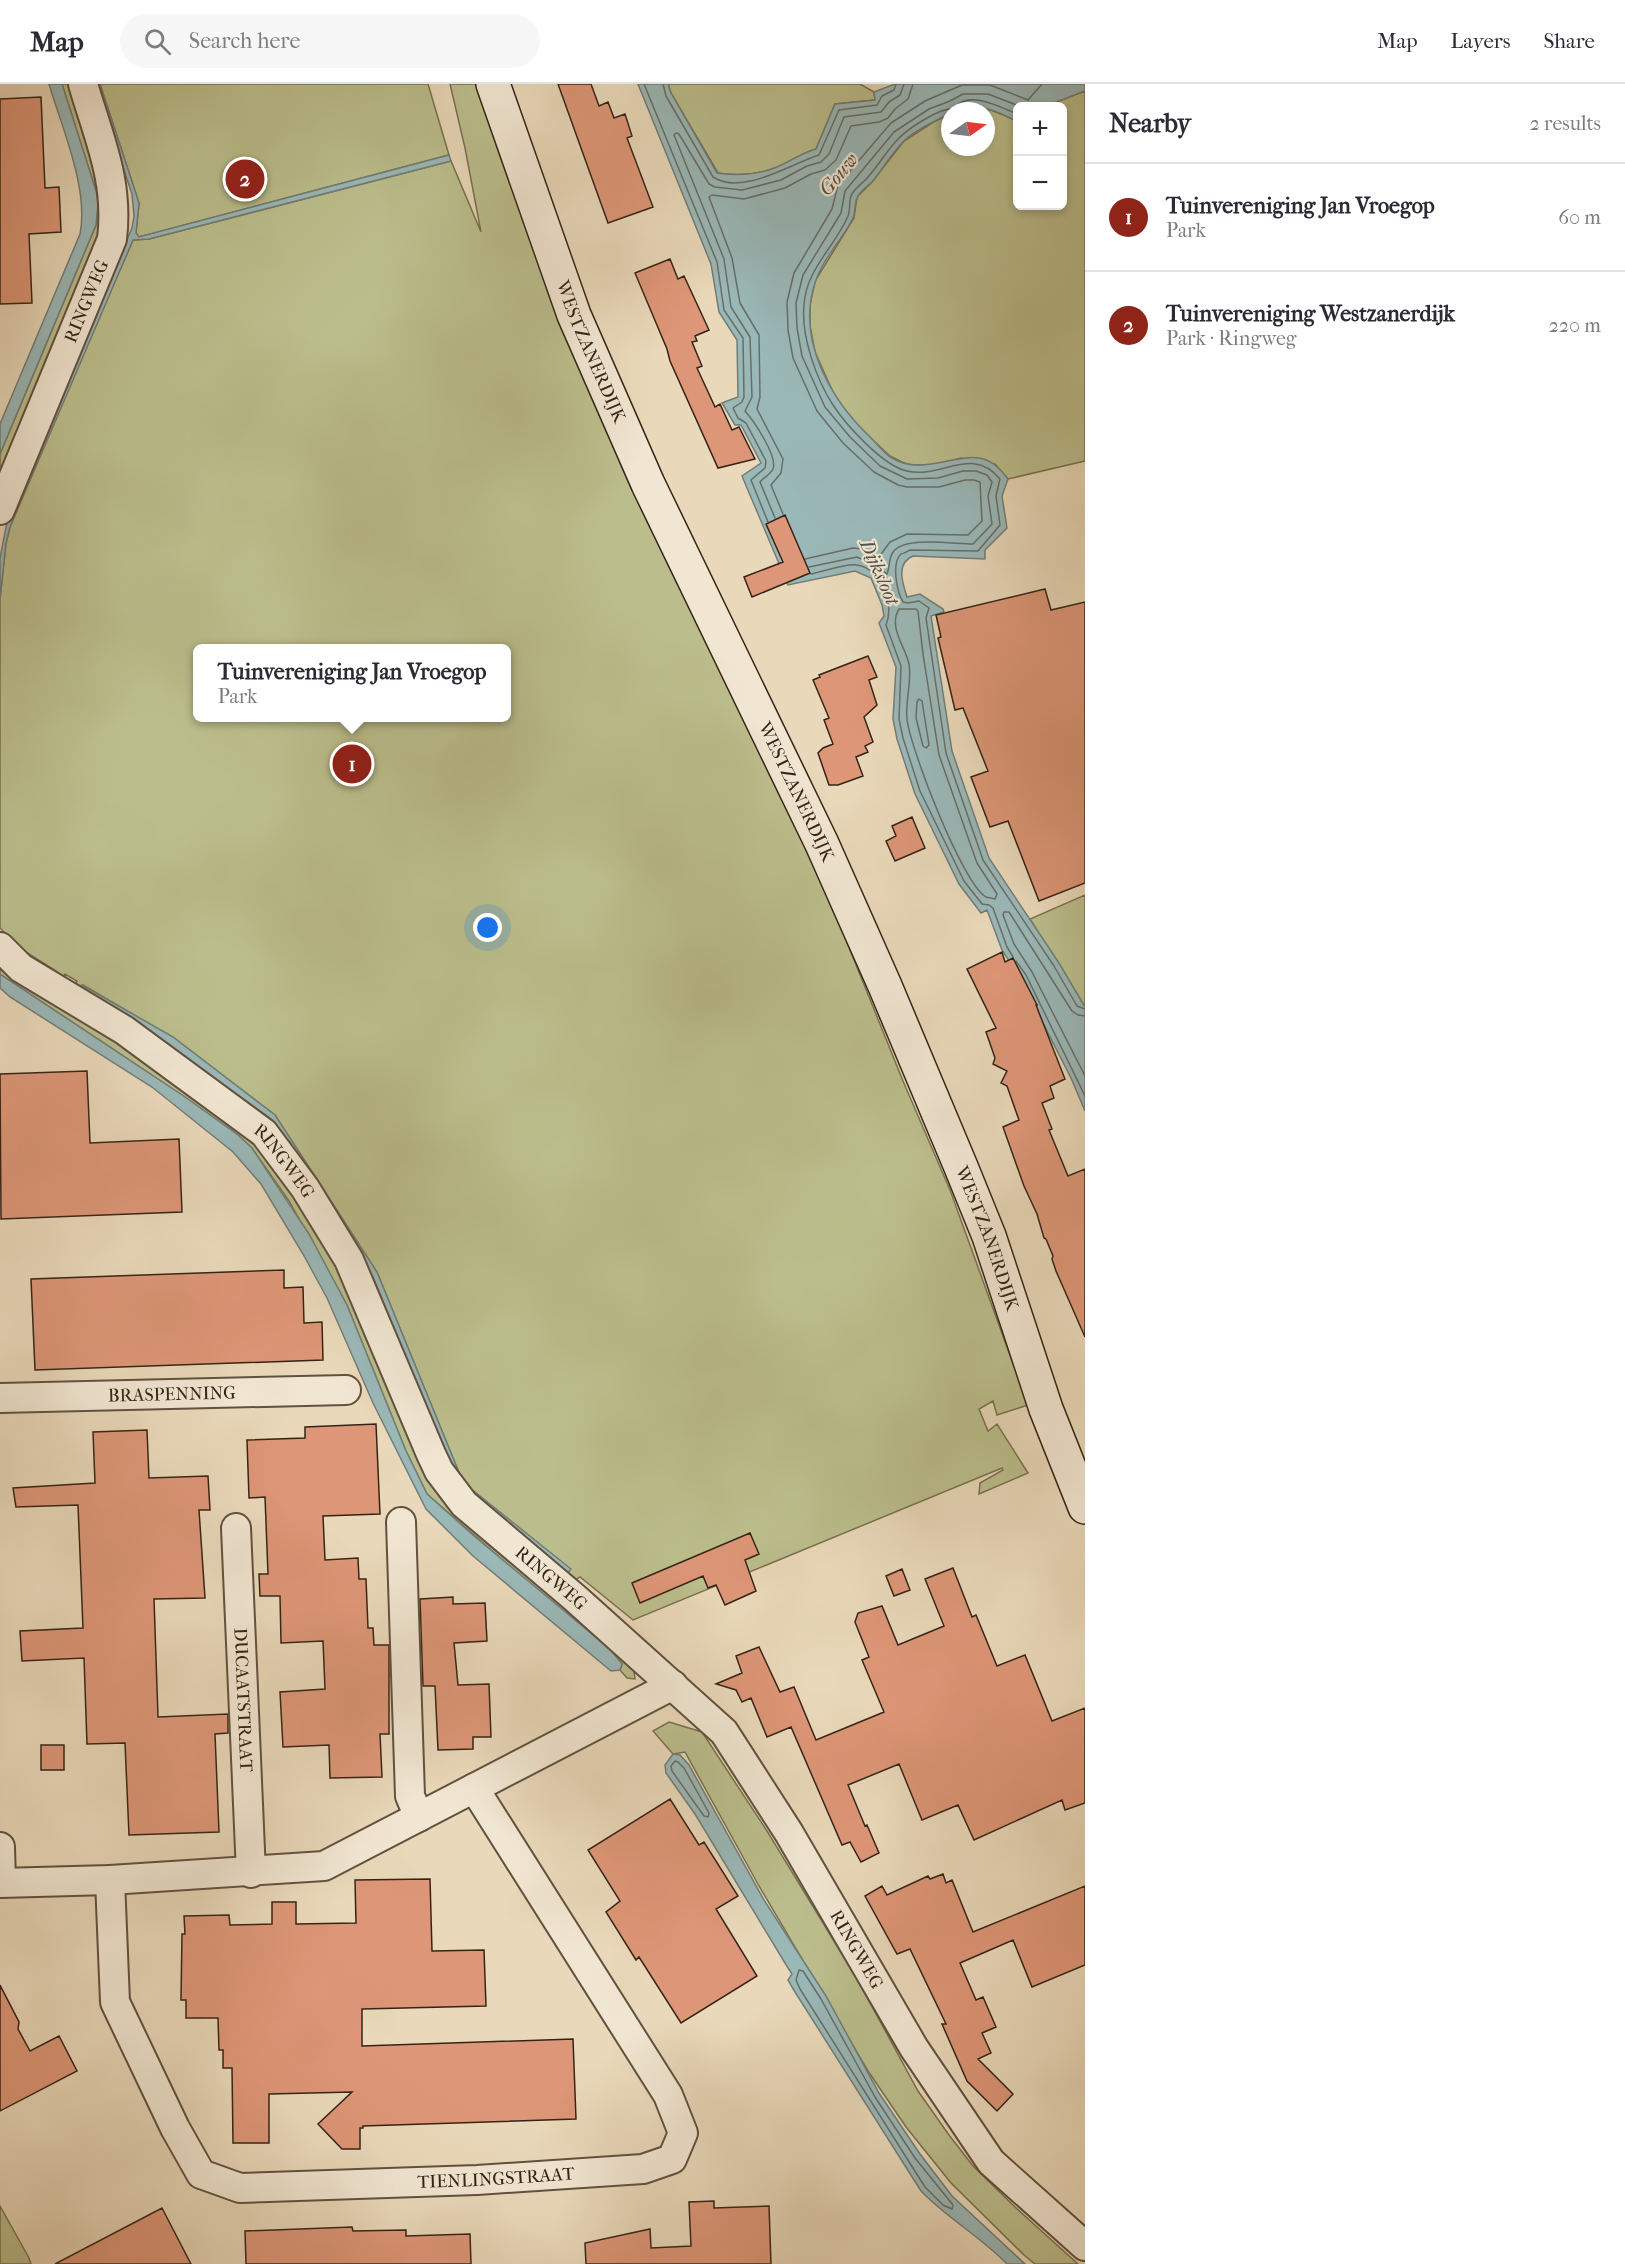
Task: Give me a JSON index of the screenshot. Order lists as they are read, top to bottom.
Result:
{
  "streets": {
    "street": [
      "RINGWEG",
      "WESTZANERDIJK",
      "BRASPENNING",
      "DUCAATSTRAAT",
      "TIENLINGSTRAAT"
    ]
  },
  "water": ["Gouw", "Dijksloot"],
  "north": "right",
  "page": {
    "header": "Map",
    "search": "Search here",
    "nav": ["Map", "Layers", "Share"],
    "heading": ["Nearby", "2 results"],
    "map_buttons": ["+", "−"],
    "pins": ["2", "1"],
    "list": [
      {
        "mark": "1",
        "name": "Tuinvereniging Jan Vroegop",
        "note": "Park",
        "value": "60 m"
      },
      {
        "mark": "2",
        "name": "Tuinvereniging Westzanerdijk",
        "note": "Park · Ringweg",
        "value": "220 m"
      }
    ],
    "popup": ["Tuinvereniging Jan Vroegop", "Park"]
  }
}
